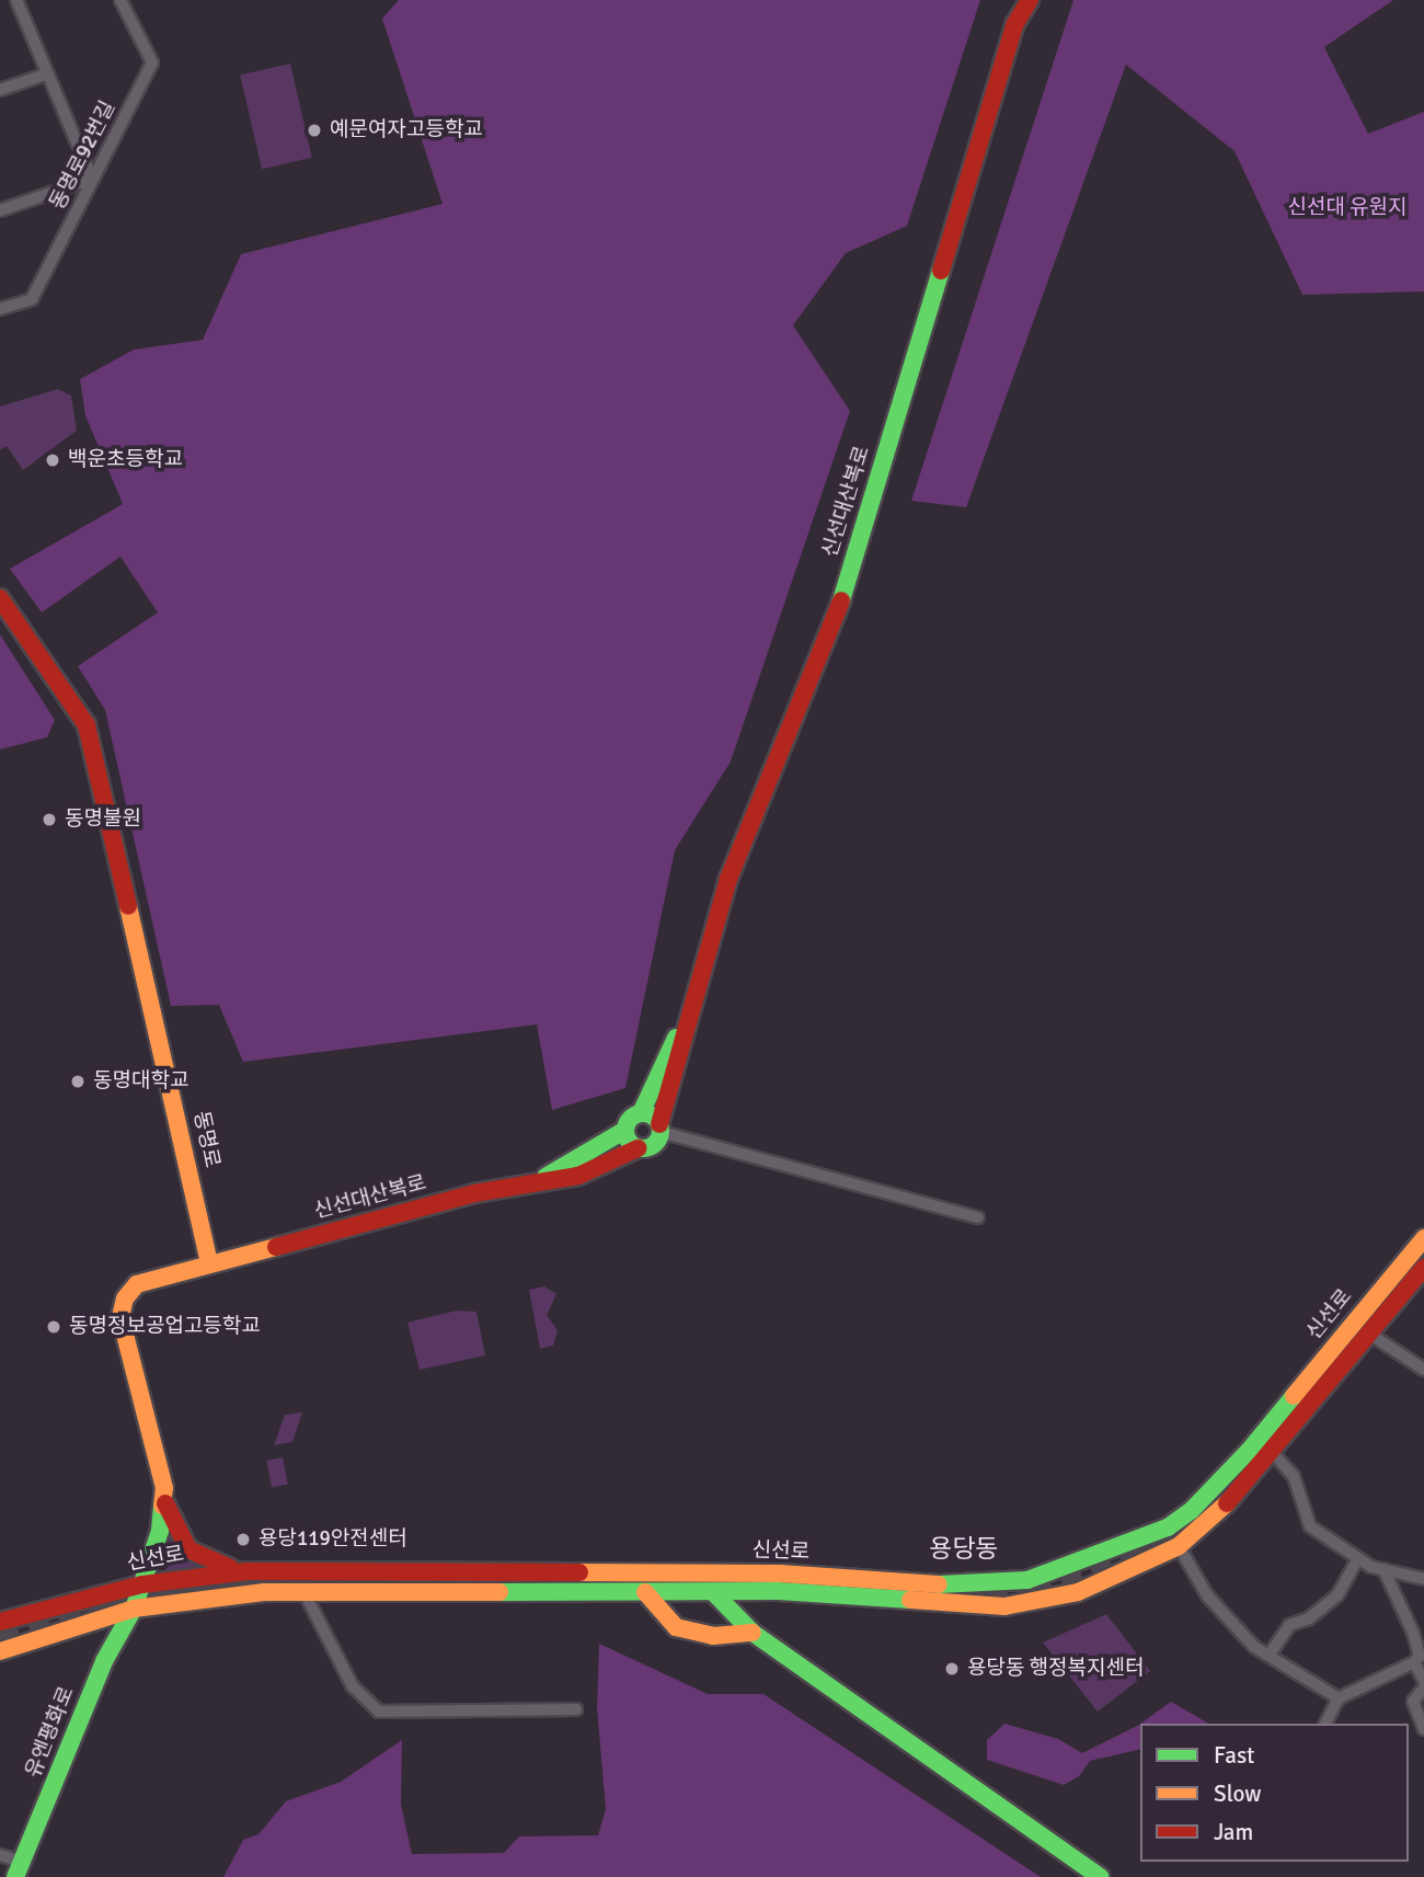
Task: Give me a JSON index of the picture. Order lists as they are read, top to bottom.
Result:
{
  "streets": {
    "main road": [
      "신선대산복로",
      "동명로",
      "신선로",
      "유엔평화로"
    ],
    "street": ["동명로92번길"]
  },
  "crossings": [
    ["신선대산복로", "동명로"],
    ["신선로", "유엔평화로"]
  ],
  "districts": ["용당동"],
  "parks": ["신선대 유원지"],
  "places": [
    "예문여자고등학교",
    "백운초등학교",
    "동명불원",
    "동명대학교",
    "동명정보공업고등학교",
    "용당119안전센터",
    "용당동 행정복지센터"
  ],
  "legend": ["Fast", "Slow", "Jam"]
}
